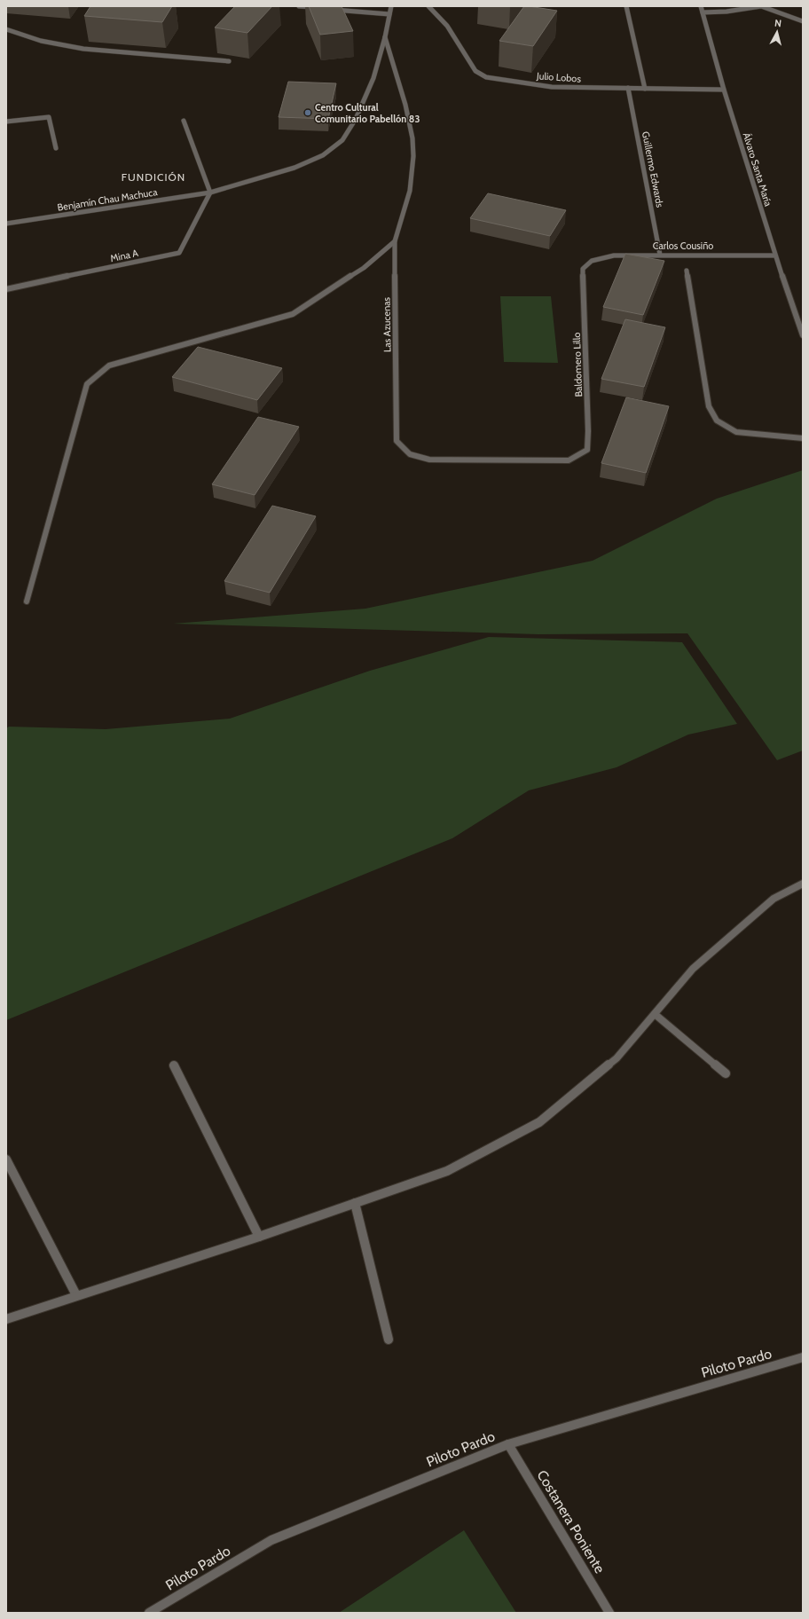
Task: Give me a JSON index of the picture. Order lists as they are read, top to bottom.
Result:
{
  "streets": {
    "street": [
      "Julio Lobos",
      "Guillermo Edwards",
      "Álvaro Santa María",
      "Benjamín Chau Machuca",
      "Carlos Cousiño",
      "Mina A",
      "Las Azucenas",
      "Baldomero Lillo",
      "Piloto Pardo",
      "Costanera Poniente"
    ]
  },
  "crossings": [
    ["Julio Lobos", "Guillermo Edwards"],
    ["Julio Lobos", "Álvaro Santa María"],
    ["Guillermo Edwards", "Carlos Cousiño"],
    ["Álvaro Santa María", "Carlos Cousiño"],
    ["Benjamín Chau Machuca", "Mina A"],
    ["Benjamín Chau Machuca", "Las Azucenas"],
    ["Carlos Cousiño", "Baldomero Lillo"],
    ["Las Azucenas", "Baldomero Lillo"],
    ["Piloto Pardo", "Costanera Poniente"]
  ],
  "districts": ["FUNDICIÓN"],
  "places": ["Centro Cultural Comunitario Pabellón 83"],
  "north": "top"
}
